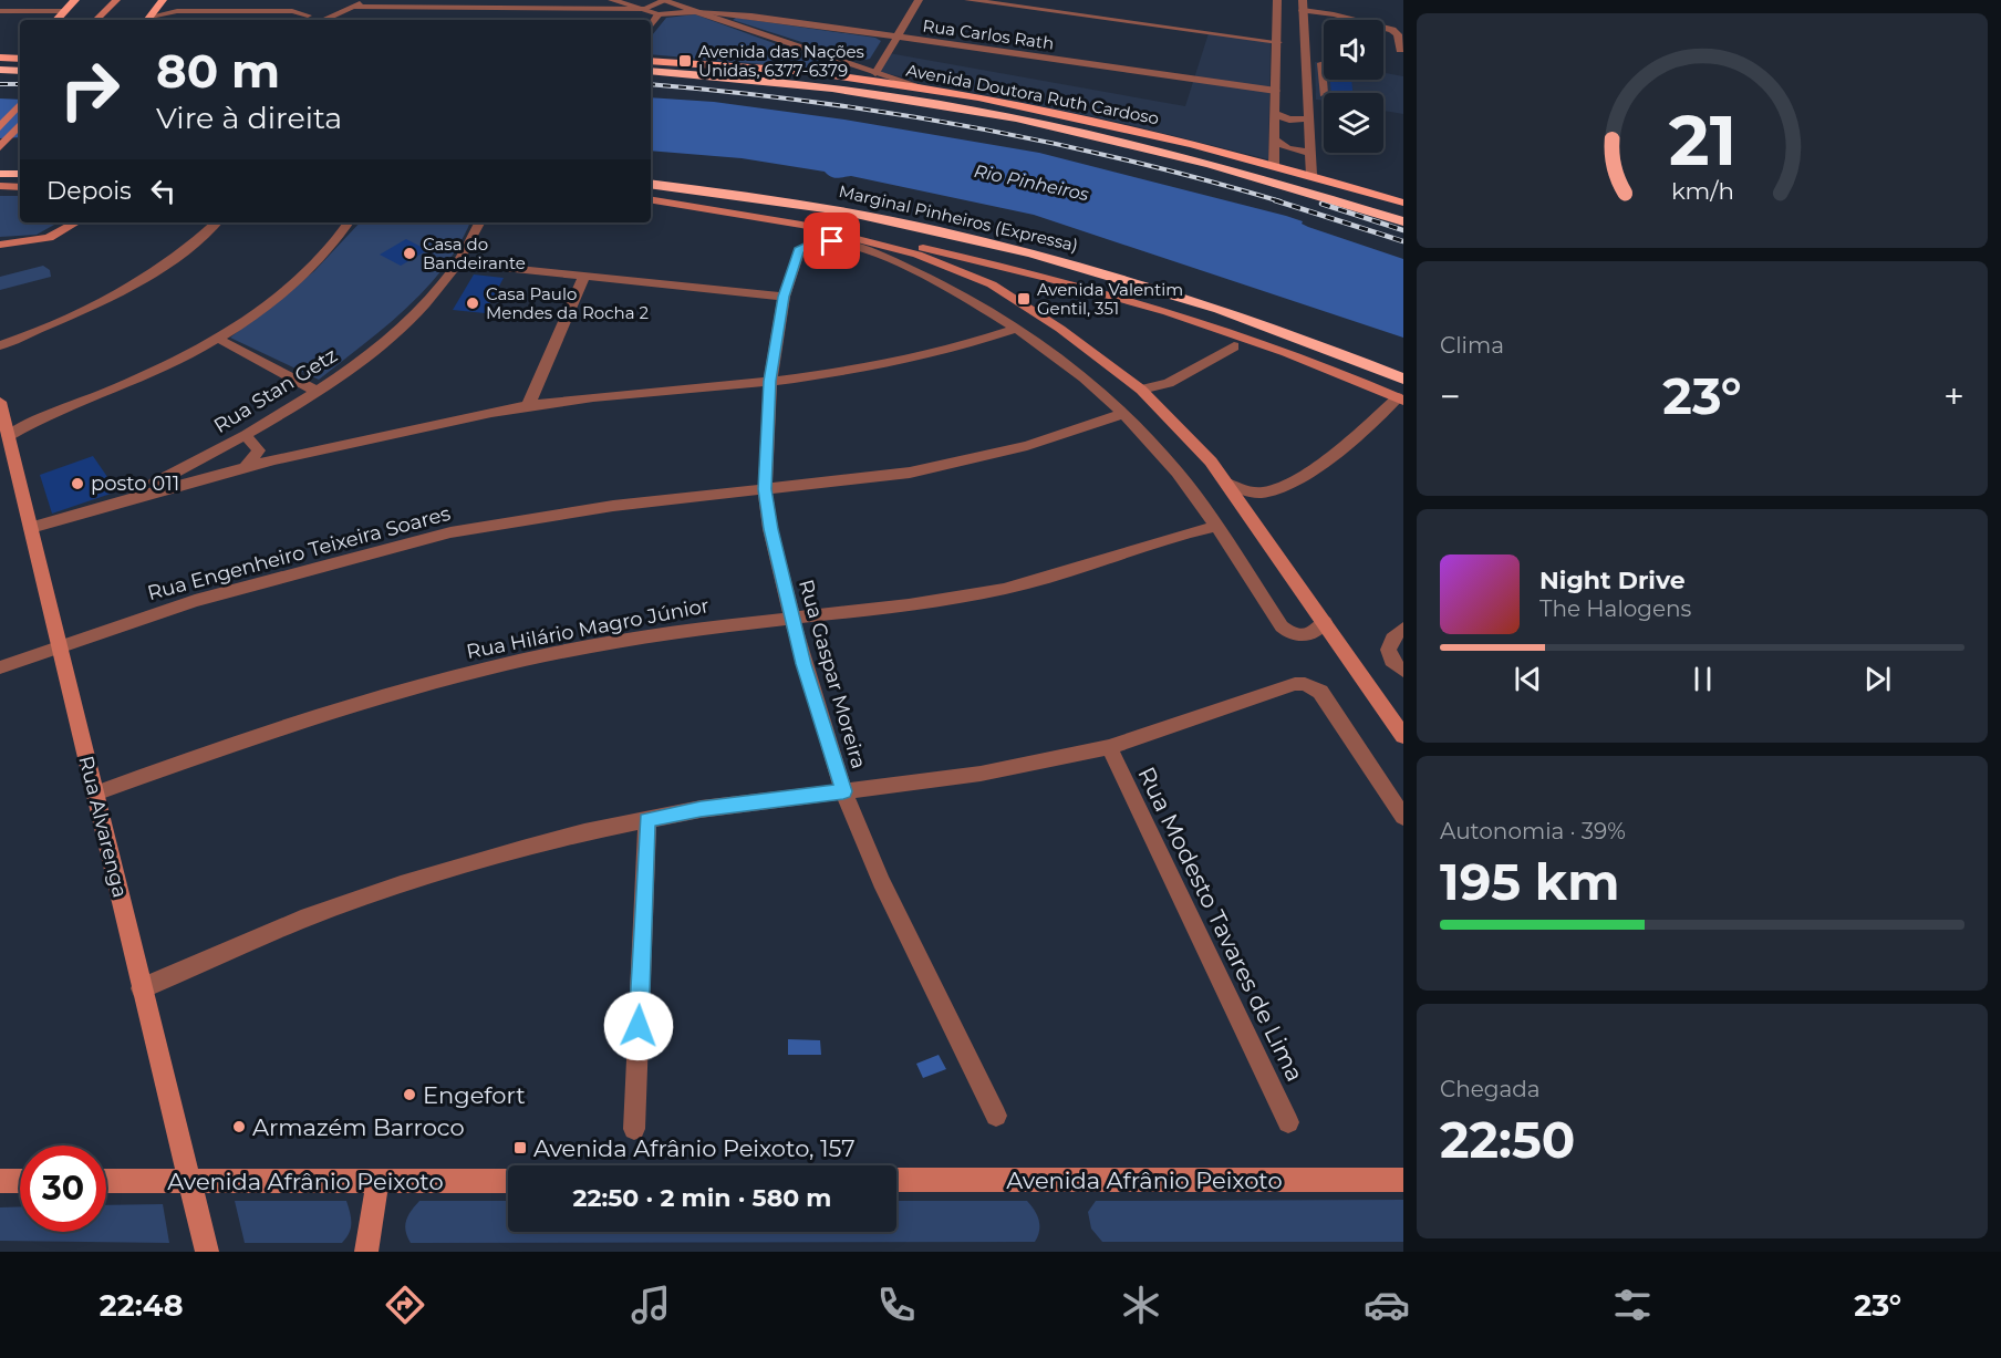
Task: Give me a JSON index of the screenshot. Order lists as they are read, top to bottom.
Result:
{
  "streets": {
    "highway": ["Avenida Doutora Ruth Cardoso", "Marginal Pinheiros (Expressa)"],
    "main road": ["Rua Alvarenga", "Avenida Afrânio Peixoto"],
    "street": [
      "Rua Carlos Rath",
      "Rua Stan Getz",
      "Rua Engenheiro Teixeira Soares",
      "Rua Hilário Magro Júnior",
      "Rua Gaspar Moreira",
      "Rua Modesto Tavares de Lima"
    ]
  },
  "crossings": [
    ["Rua Engenheiro Teixeira Soares", "Rua Gaspar Moreira"],
    ["Rua Engenheiro Teixeira Soares", "Rua Alvarenga"],
    ["Rua Hilário Magro Júnior", "Rua Gaspar Moreira"],
    ["Rua Hilário Magro Júnior", "Rua Alvarenga"],
    ["Rua Alvarenga", "Avenida Afrânio Peixoto"]
  ],
  "water": ["Rio Pinheiros"],
  "places": {
    "transit": ["Avenida das Nações Unidas, 6377-6379", "Avenida Valentim Gentil, 351", "Avenida Afrânio Peixoto, 157"],
    "other": [
      "Casa do Bandeirante",
      "Casa Paulo Mendes da Rocha 2",
      "posto 011",
      "Engefort",
      "Armazém Barroco"
    ]
  },
  "page": {
    "turn": ["80 m", "Vire à direita"],
    "then": "Depois",
    "tile": [
      "Clima",
      ["Autonomia · 39%", "195 km"],
      ["Chegada", "22:50"]
    ],
    "heat": ["−", "23°", "+"],
    "song": ["Night Drive", "The Halogens"],
    "limit": "30",
    "trip": "22:50 · 2 min · 580 m",
    "tabs": ["22:48", "23°"],
    "gauge": ["21", "km/h"]
  }
}
